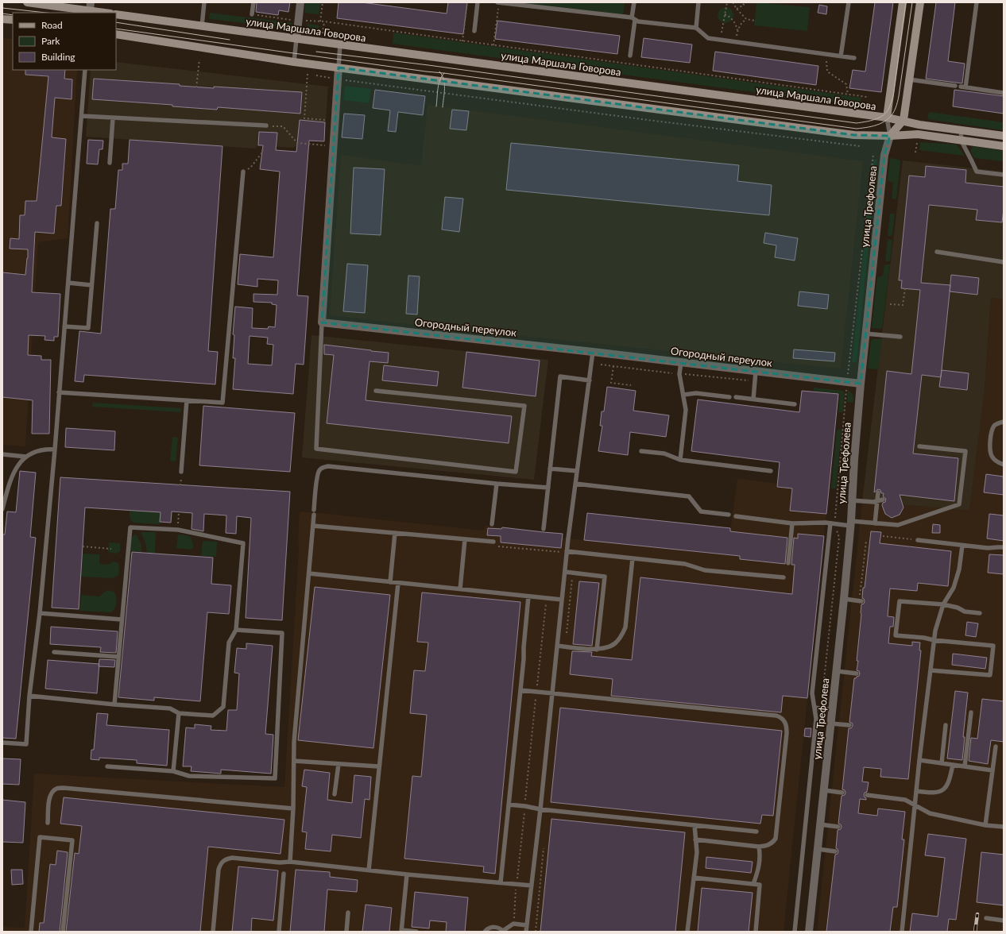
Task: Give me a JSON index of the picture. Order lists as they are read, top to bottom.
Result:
{
  "streets": {
    "main road": ["улица Маршала Говорова", "улица Трефолева"],
    "street": ["Огородный переулок"]
  },
  "crossings": [
    ["улица Маршала Говорова", "улица Трефолева"],
    ["улица Трефолева", "Огородный переулок"]
  ],
  "legend": ["Road", "Park", "Building"]
}
